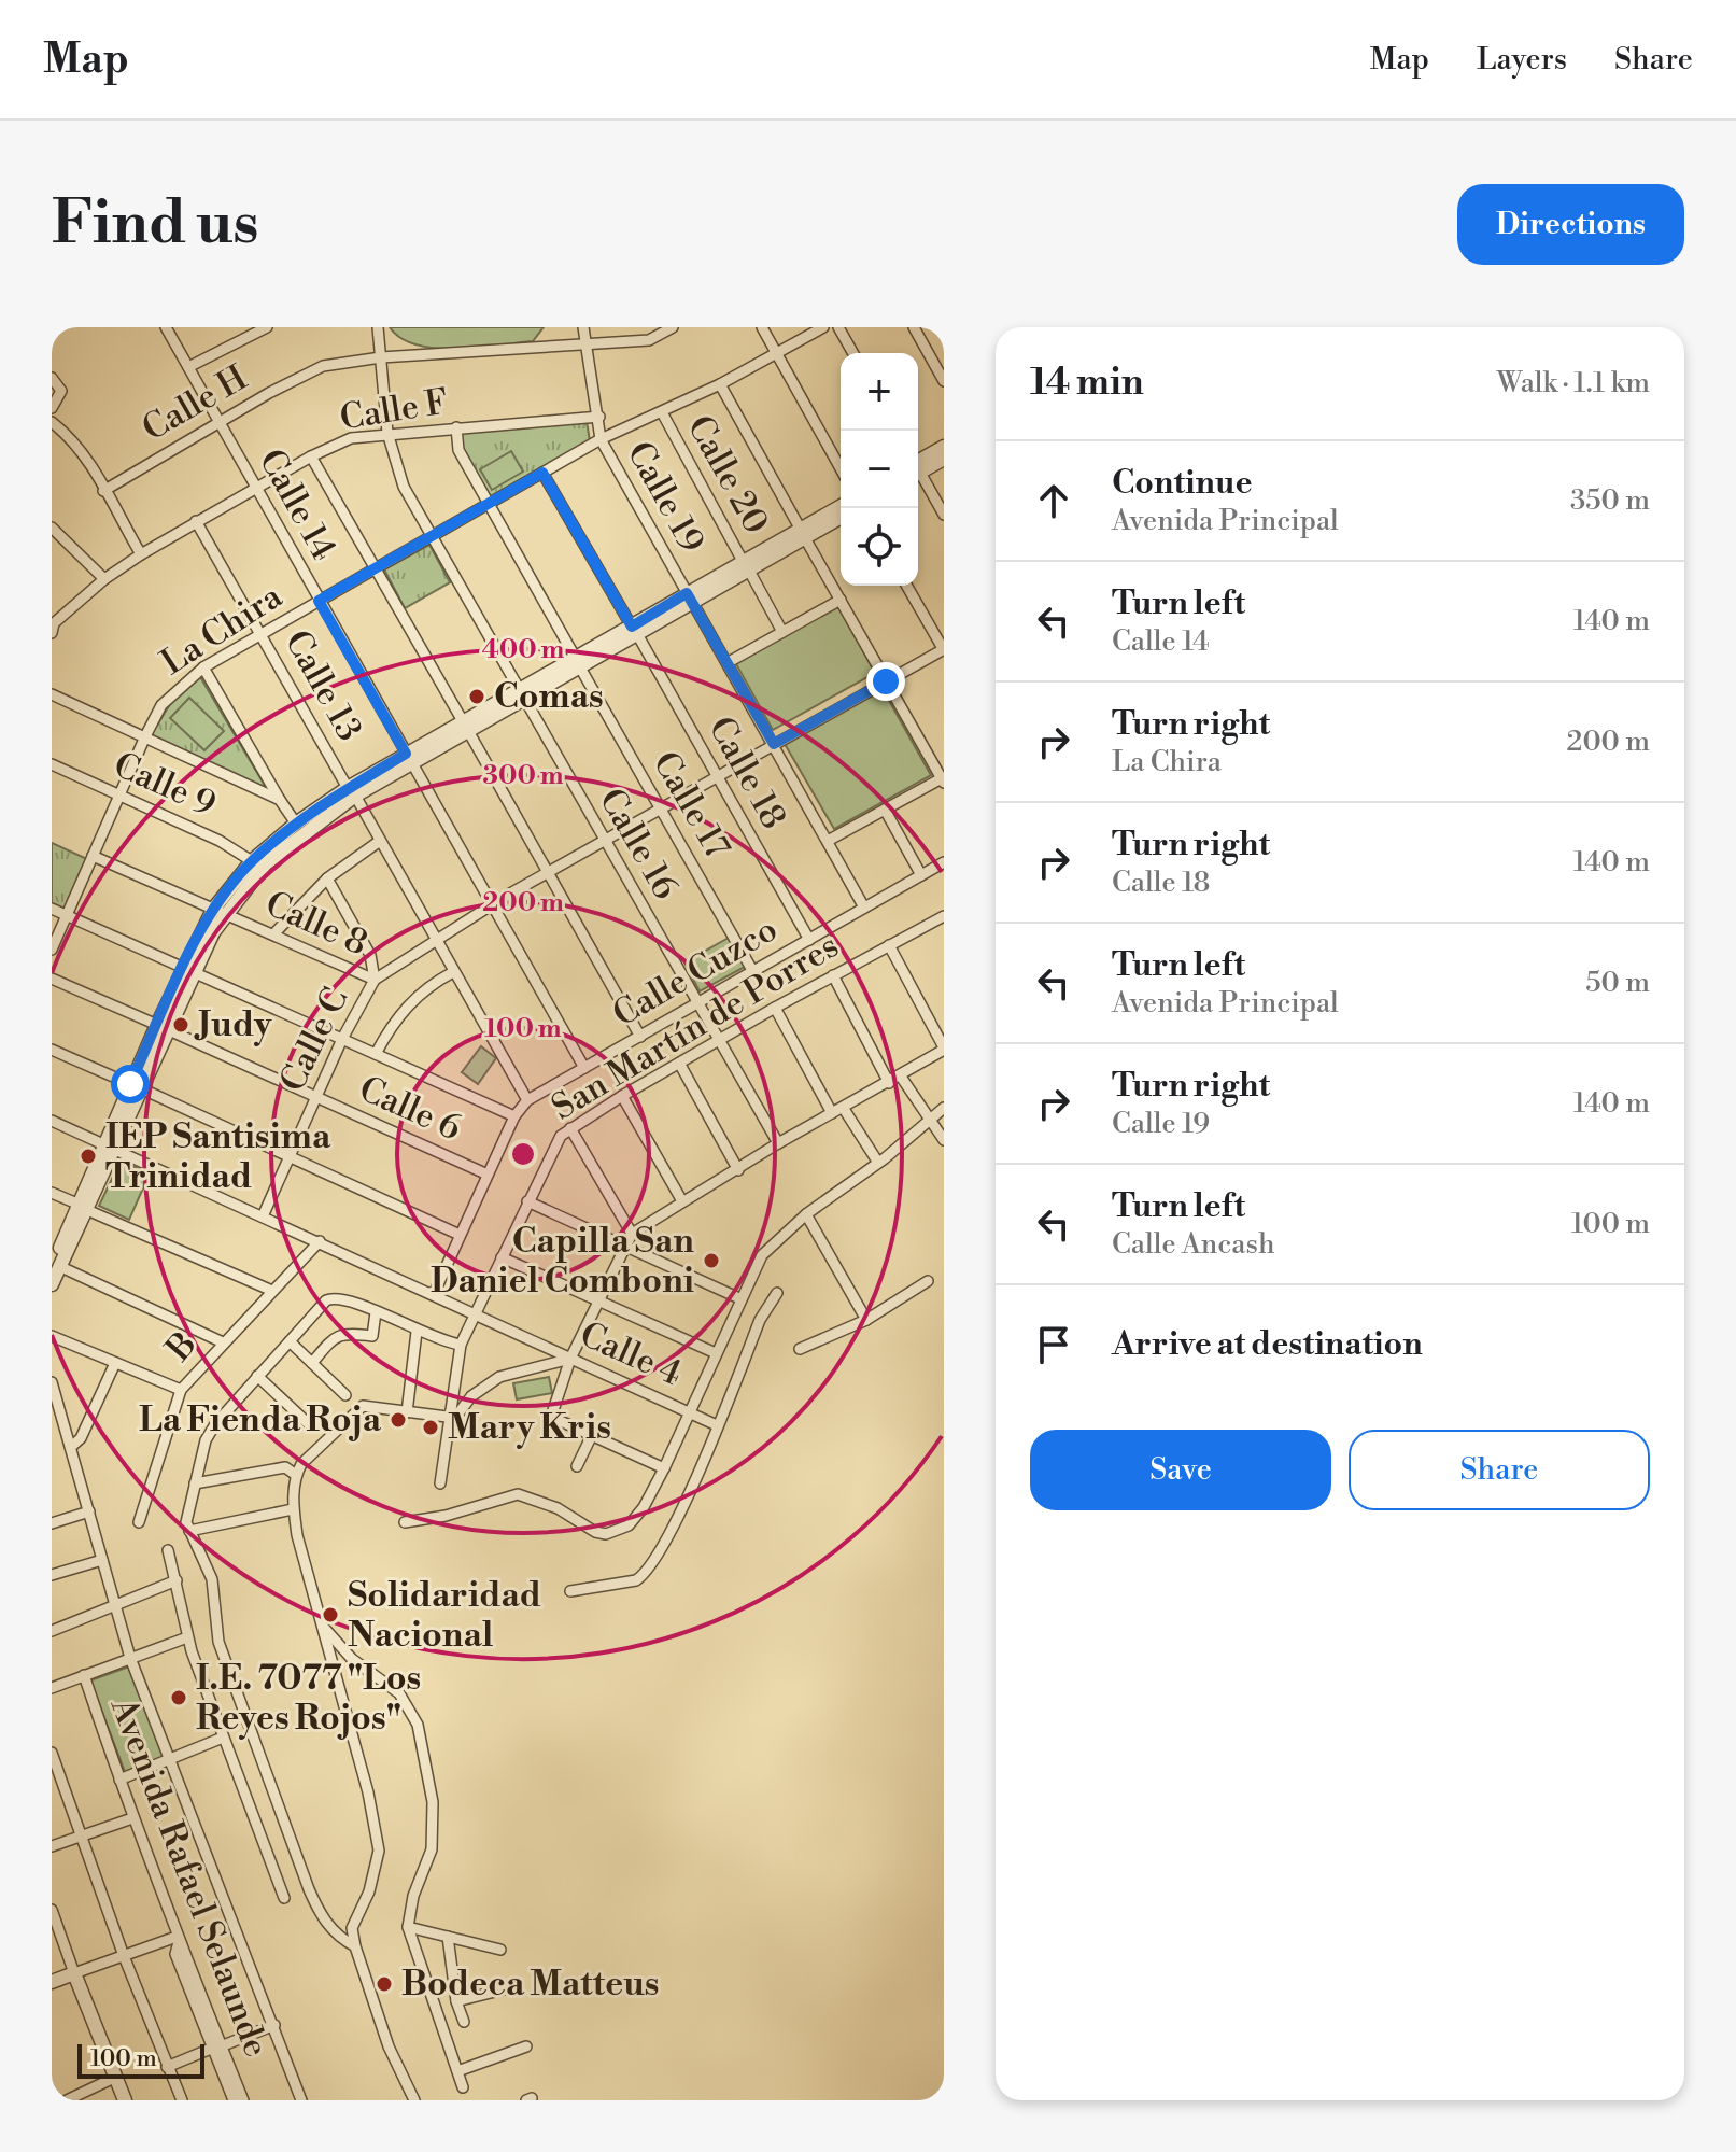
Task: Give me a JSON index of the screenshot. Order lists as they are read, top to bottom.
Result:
{
  "streets": {
    "street": [
      "Calle H",
      "Calle F",
      "Calle 20",
      "Calle 19",
      "Calle 14",
      "La Chira",
      "Calle 13",
      "Calle 18",
      "Calle 9",
      "Calle 17",
      "Calle 16",
      "Calle 8",
      "Calle Cuzco",
      "San Martín de Porres",
      "Calle C",
      "Calle 6",
      "B",
      "Calle 4",
      "Avenida Rafael Selaunde"
    ]
  },
  "crossings": [
    ["Calle H", "Calle 19"],
    ["Calle H", "Calle 14"],
    ["Calle H", "Calle 16"],
    ["Calle F", "Calle 19"],
    ["Calle F", "Calle 14"],
    ["Calle F", "Calle 13"],
    ["Calle F", "Calle 17"],
    ["Calle F", "Calle 16"],
    ["Calle 20", "La Chira"],
    ["Calle 19", "La Chira"],
    ["Calle 19", "Calle Cuzco"],
    ["Calle 19", "Calle C"],
    ["Calle 14", "La Chira"],
    ["Calle 14", "Calle Cuzco"],
    ["Calle 14", "Calle C"],
    ["La Chira", "Calle 13"],
    ["La Chira", "Calle 18"],
    ["La Chira", "Calle 9"],
    ["La Chira", "Calle 17"],
    ["La Chira", "Calle 16"],
    ["La Chira", "Calle 8"],
    ["Calle 13", "Calle Cuzco"],
    ["Calle 13", "Calle C"],
    ["Calle 18", "Calle Cuzco"],
    ["Calle 18", "Calle C"],
    ["Calle 17", "Calle Cuzco"],
    ["Calle 17", "Calle C"],
    ["Calle 16", "Calle Cuzco"],
    ["Calle 16", "San Martín de Porres"],
    ["Calle 16", "Calle C"],
    ["Calle 8", "Calle C"],
    ["Calle Cuzco", "Calle 6"],
    ["Calle Cuzco", "Calle 4"],
    ["San Martín de Porres", "Calle 4"],
    ["Calle C", "Calle 6"],
    ["Calle C", "Calle 4"],
    ["B", "Calle 4"]
  ],
  "places": [
    "Comas",
    "Judy",
    "IEP Santisima Trinidad",
    "Capilla San Daniel Comboni",
    "La Fienda Roja",
    "Mary Kris",
    "Solidaridad Nacional",
    "I.E. 7077 \"Los Reyes Rojos\"",
    "Bodeca Matteus"
  ],
  "scale_bar": "100 m",
  "page": {
    "header": "Map",
    "nav": ["Map", "Layers", "Share"],
    "buttons": [
      "Directions",
      ["Save", "Share"]
    ],
    "title": "Find us",
    "heading": ["14 min", "Walk · 1.1 km"],
    "map_buttons": ["+", "−"],
    "list": [
      ["Continue", "Avenida Principal", "350 m"],
      ["Turn left", "Calle 14", "140 m"],
      ["Turn right", "La Chira", "200 m"],
      ["Turn right", "Calle 18", "140 m"],
      ["Turn left", "Avenida Principal", "50 m"],
      ["Turn right", "Calle 19", "140 m"],
      ["Turn left", "Calle Ancash", "100 m"],
      "Arrive at destination"
    ],
    "scale": "100 m"
  },
  "rings": [
    "400 m",
    "300 m",
    "200 m",
    "100 m"
  ]
}
